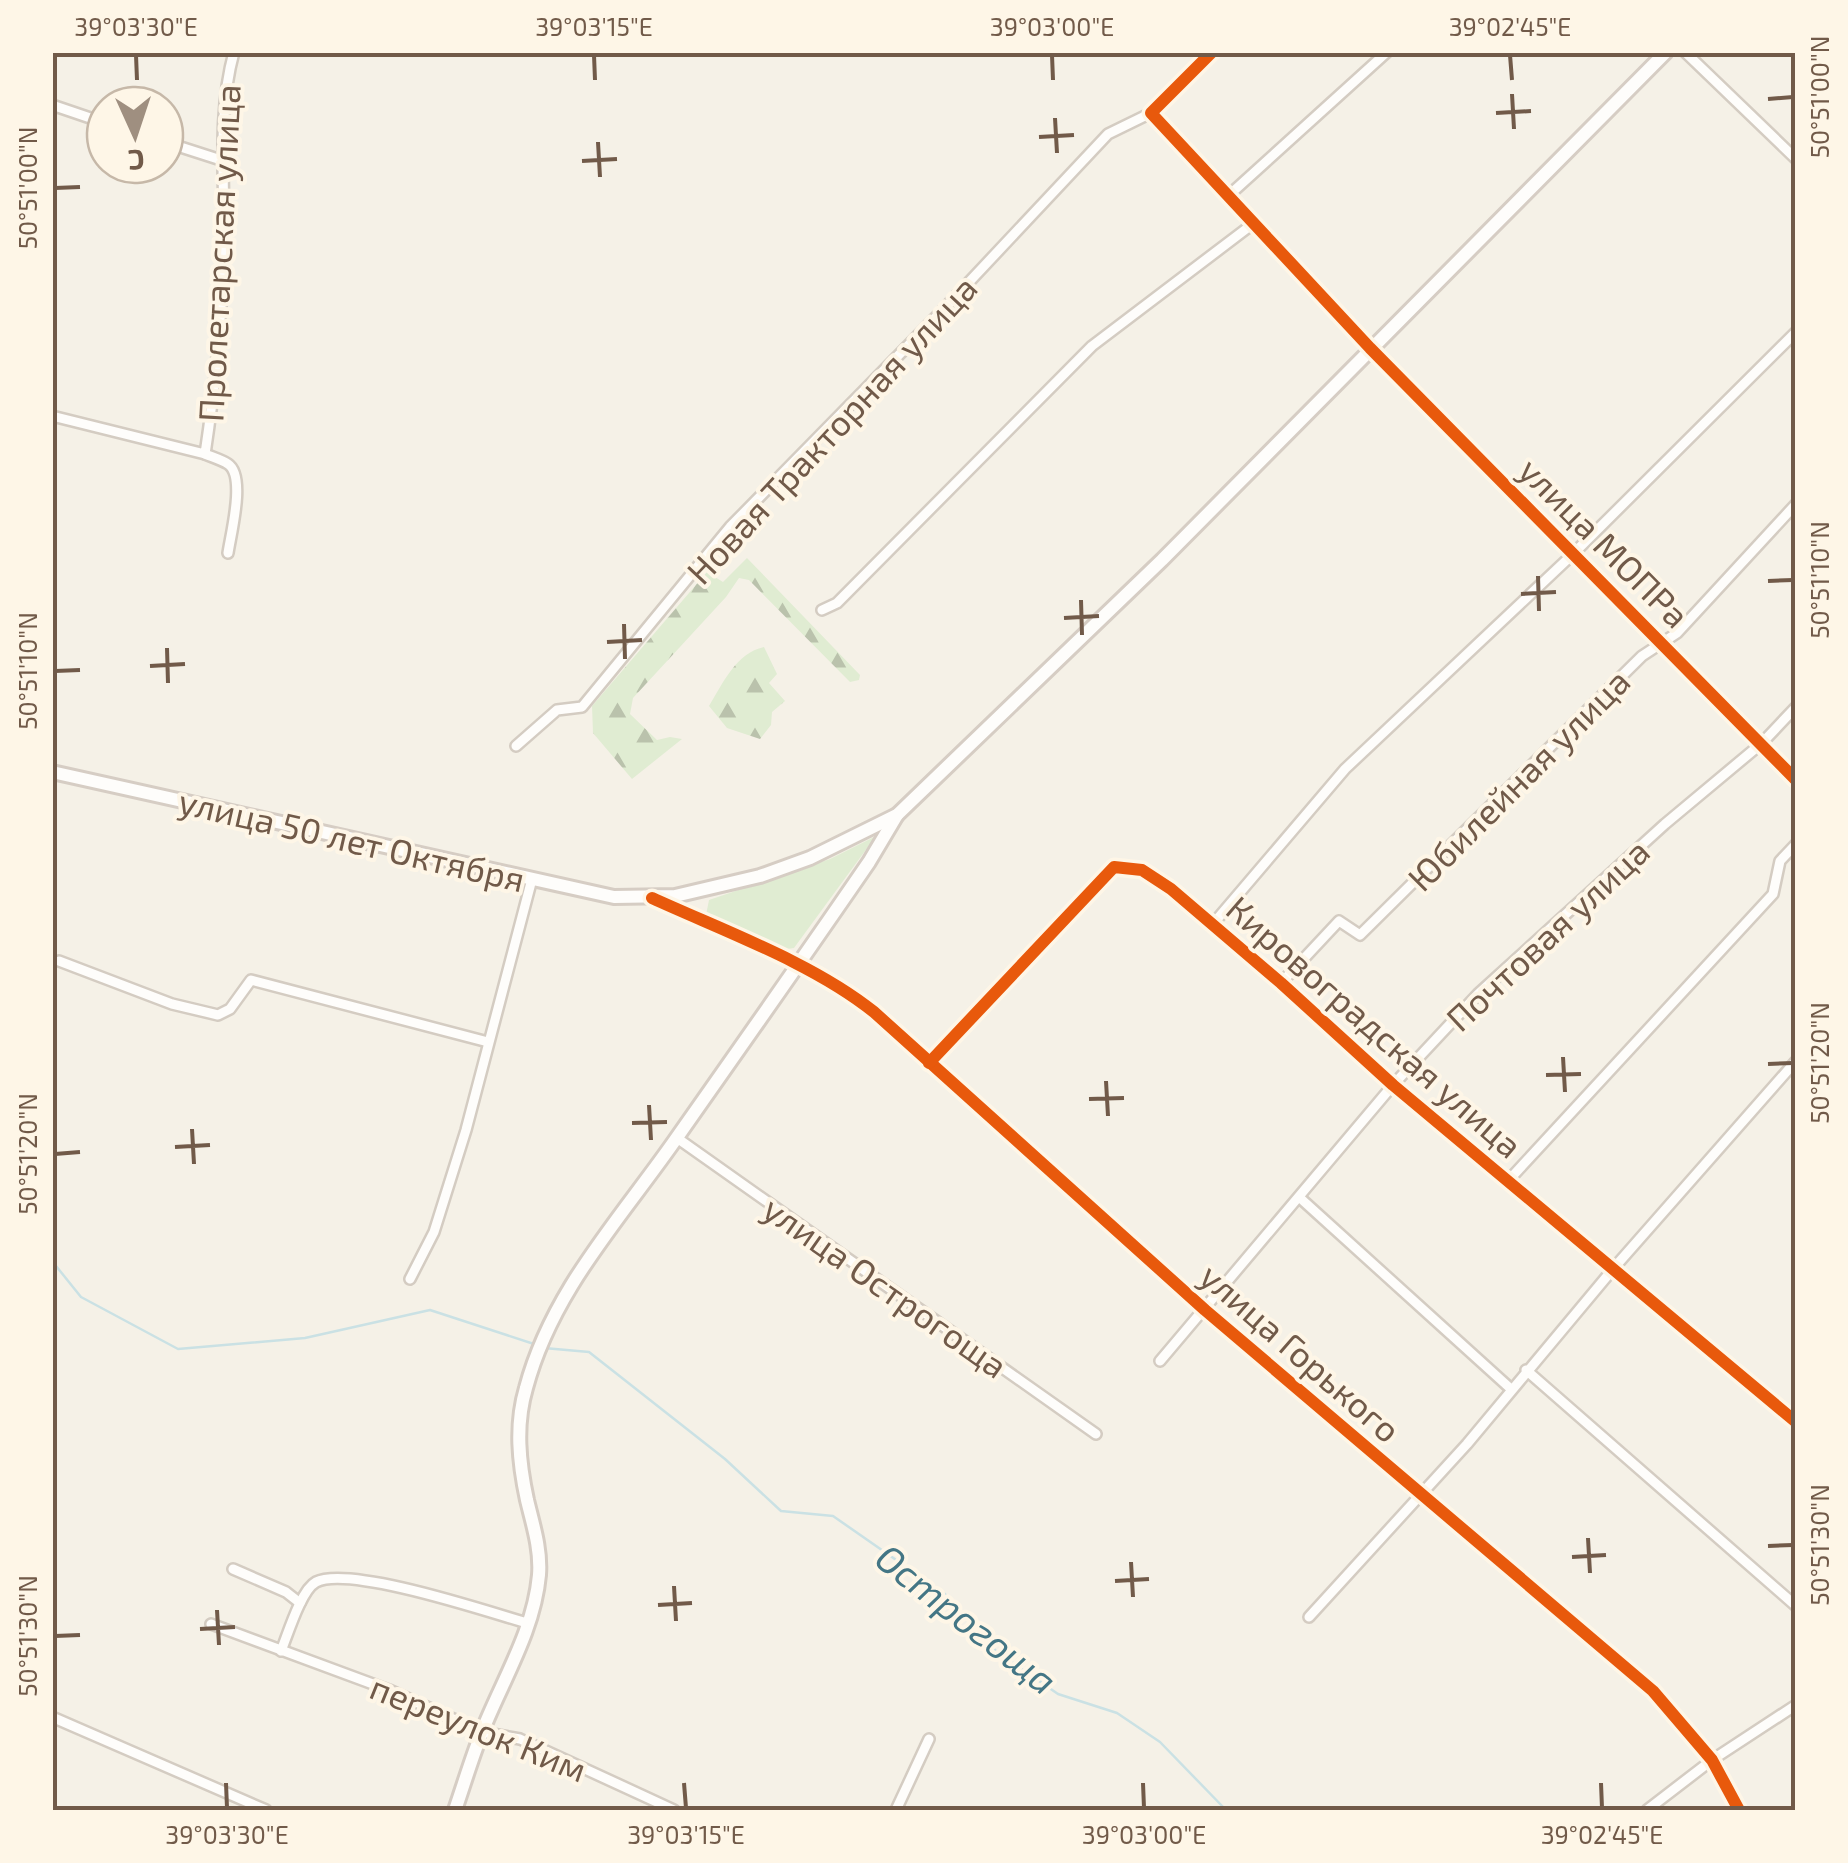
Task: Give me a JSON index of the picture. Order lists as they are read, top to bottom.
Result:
{
  "streets": {
    "main road": ["улица 50 лет Октября"],
    "street": [
      "Пролетарская улица",
      "Новая Тракторная улица",
      "улица МОПРа",
      "Юбилейная улица",
      "Почтовая улица",
      "Кировоградская улица",
      "улица Острогоща",
      "улица Горького",
      "переулок Ким"
    ]
  },
  "crossings": [
    ["Новая Тракторная улица", "улица МОПРа"],
    ["улица МОПРа", "Юбилейная улица"],
    ["улица МОПРа", "улица 50 лет Октября"],
    ["улица МОПРа", "Почтовая улица"],
    ["Юбилейная улица", "Кировоградская улица"],
    ["улица 50 лет Октября", "улица Горького"],
    ["Почтовая улица", "Кировоградская улица"],
    ["Почтовая улица", "улица Горького"],
    ["Кировоградская улица", "улица Горького"]
  ],
  "water": ["Острогоща"],
  "north": "bottom",
  "coordinates": [
    "39°03'30\"E",
    "39°03'15\"E",
    "39°03'00\"E",
    "39°02'45\"E",
    "50°51'00\"N",
    "50°51'10\"N",
    "50°51'20\"N",
    "50°51'30\"N"
  ]
}
